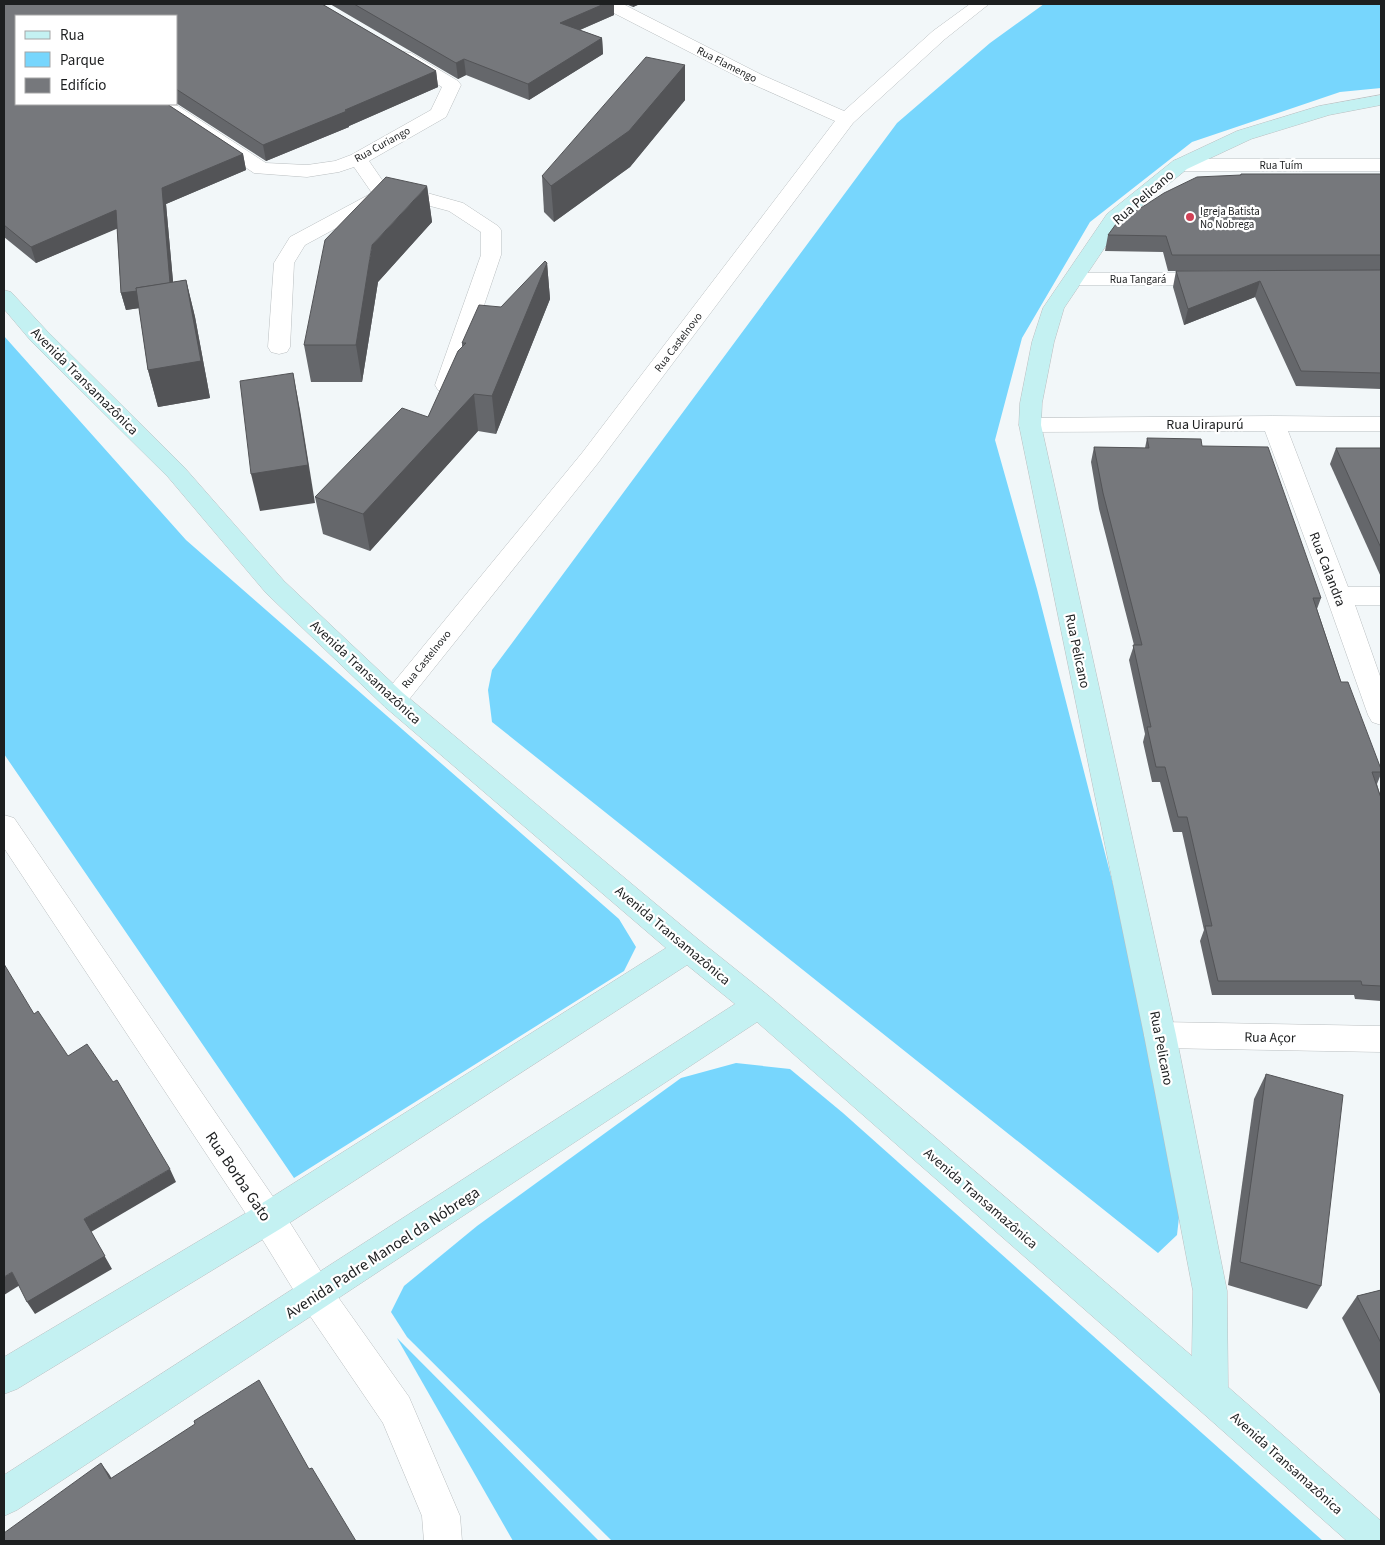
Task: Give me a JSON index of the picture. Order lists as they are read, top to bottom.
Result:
{
  "streets": {
    "street": [
      "Rua Flamengo",
      "Rua Curiango",
      "Rua Tuím",
      "Rua Pelicano",
      "Rua Tangará",
      "Rua Castelnovo",
      "Avenida Transamazônica",
      "Rua Uirapurú",
      "Rua Calandra",
      "Rua Açor",
      "Rua Borba Gato",
      "Avenida Padre Manoel da Nóbrega"
    ]
  },
  "crossings": [
    ["Rua Flamengo", "Rua Castelnovo"],
    ["Rua Tuím", "Rua Pelicano"],
    ["Rua Pelicano", "Rua Tangará"],
    ["Rua Pelicano", "Avenida Transamazônica"],
    ["Rua Pelicano", "Rua Uirapurú"],
    ["Rua Pelicano", "Rua Açor"],
    ["Rua Castelnovo", "Avenida Transamazônica"],
    ["Avenida Transamazônica", "Avenida Padre Manoel da Nóbrega"],
    ["Rua Uirapurú", "Rua Calandra"],
    ["Rua Borba Gato", "Avenida Padre Manoel da Nóbrega"]
  ],
  "places": ["Igreja Batista No Nobrega"],
  "legend": ["Rua", "Parque", "Edifício"]
}
